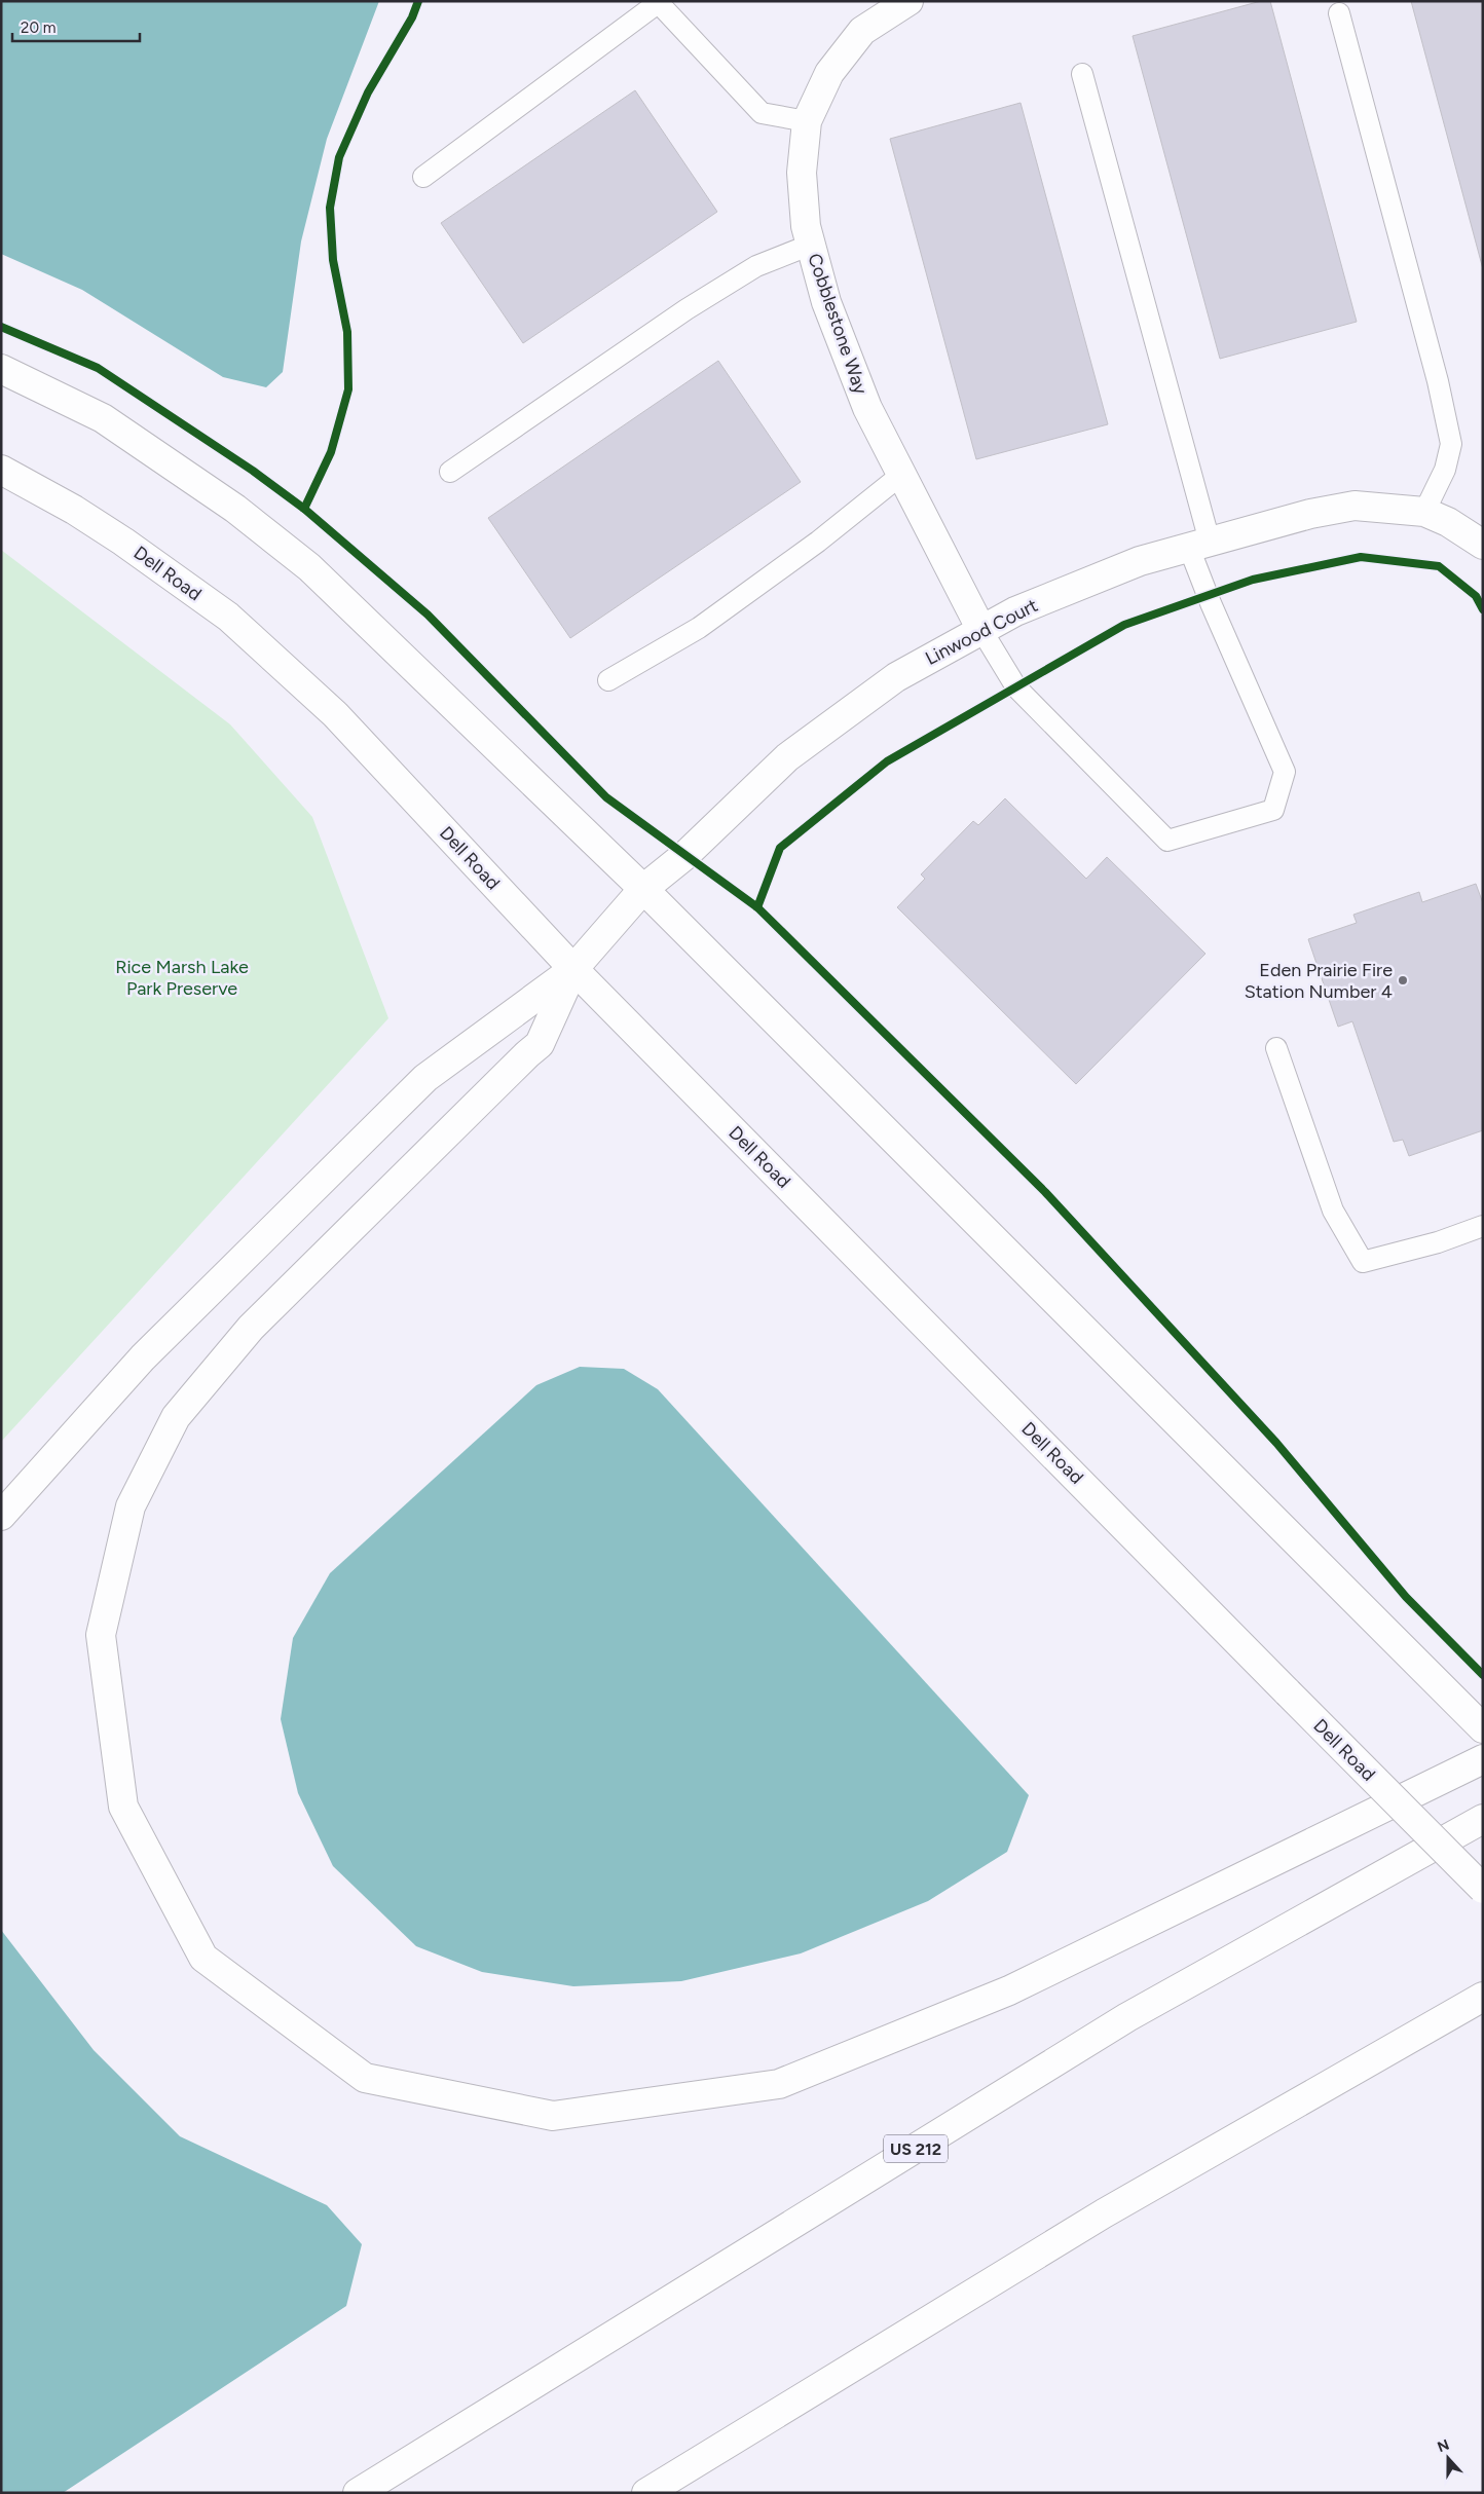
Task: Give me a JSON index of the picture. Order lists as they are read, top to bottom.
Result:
{
  "streets": {
    "main road": [
      "Cobblestone Way",
      "Dell Road",
      "Linwood Court",
      "US 212"
    ]
  },
  "crossings": [
    ["Cobblestone Way", "Linwood Court"],
    ["Dell Road", "Linwood Court"]
  ],
  "parks": ["Rice Marsh Lake Park Preserve"],
  "places": ["Eden Prairie Fire Station Number 4"],
  "scale_bar": "20 m",
  "north": "top"
}
